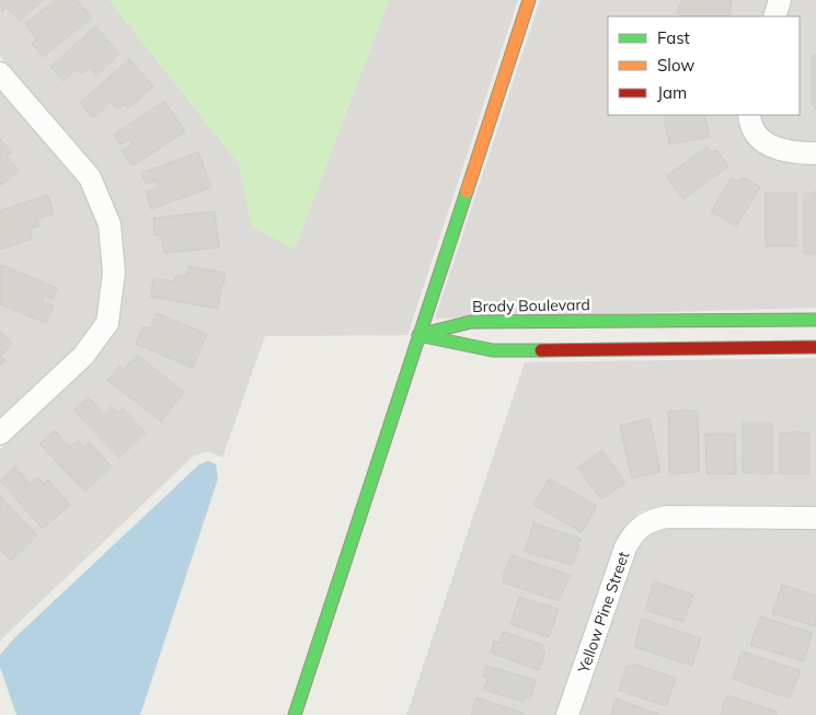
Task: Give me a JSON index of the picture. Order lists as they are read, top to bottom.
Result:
{
  "streets": {
    "street": ["Brody Boulevard", "Yellow Pine Street"]
  },
  "legend": ["Fast", "Slow", "Jam"]
}
